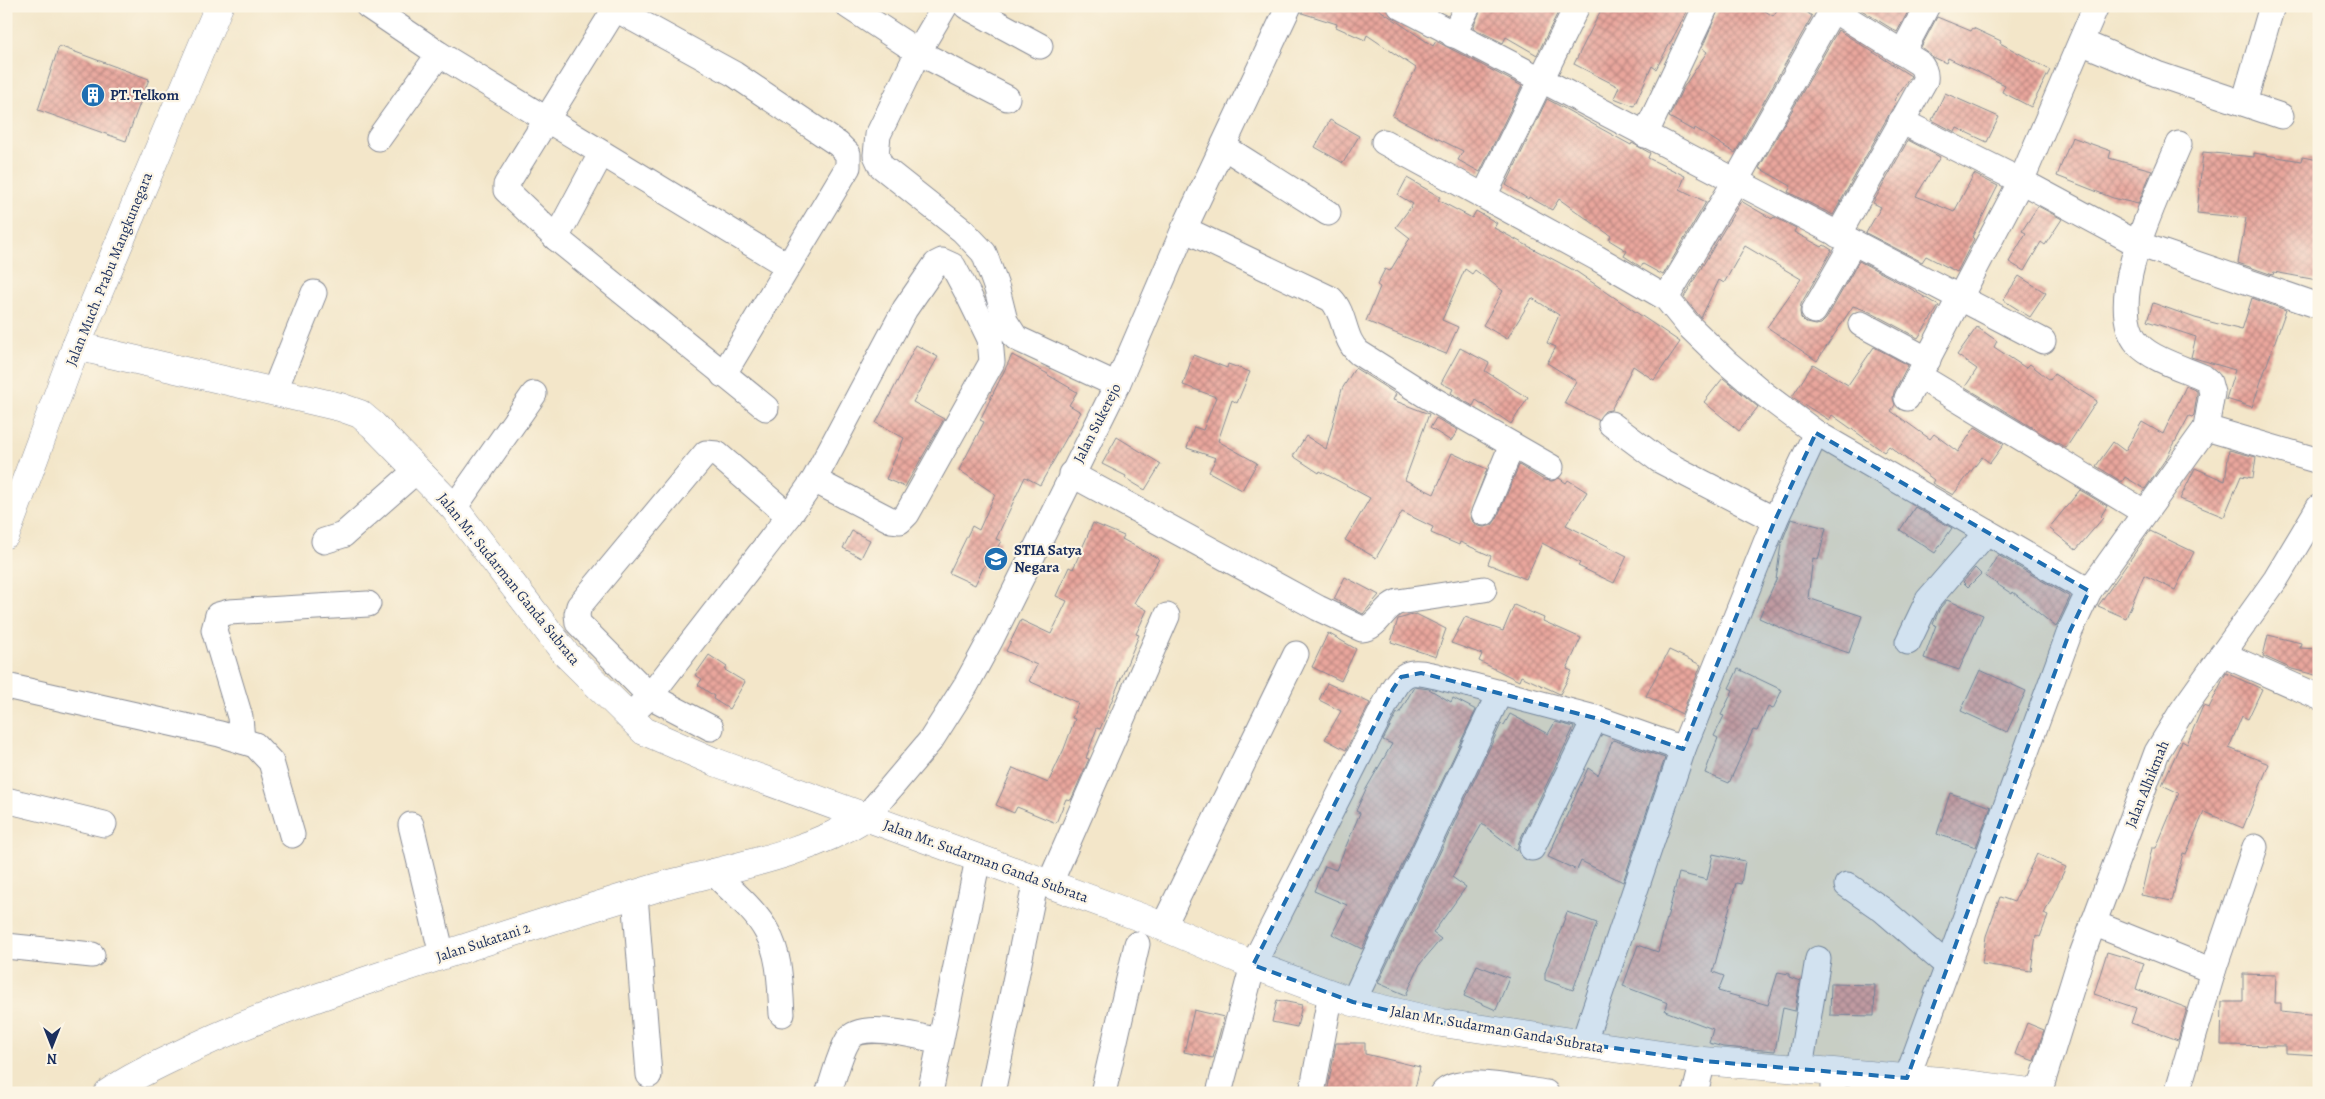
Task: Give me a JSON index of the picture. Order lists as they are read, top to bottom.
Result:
{
  "streets": {
    "street": [
      "Jalan Much. Prabu Mangkunegara",
      "Jalan Sukerejo",
      "Jalan Mr. Sudarman Ganda Subrata",
      "Jalan Alhikmah",
      "Jalan Sukatani 2"
    ]
  },
  "crossings": [
    ["Jalan Much. Prabu Mangkunegara", "Jalan Mr. Sudarman Ganda Subrata"],
    ["Jalan Sukerejo", "Jalan Mr. Sudarman Ganda Subrata"],
    ["Jalan Sukerejo", "Jalan Sukatani 2"],
    ["Jalan Mr. Sudarman Ganda Subrata", "Jalan Alhikmah"],
    ["Jalan Mr. Sudarman Ganda Subrata", "Jalan Sukatani 2"]
  ],
  "places": {
    "building": ["PT. Telkom"],
    "school or university": ["STIA Satya Negara"]
  },
  "north": "bottom"
}
